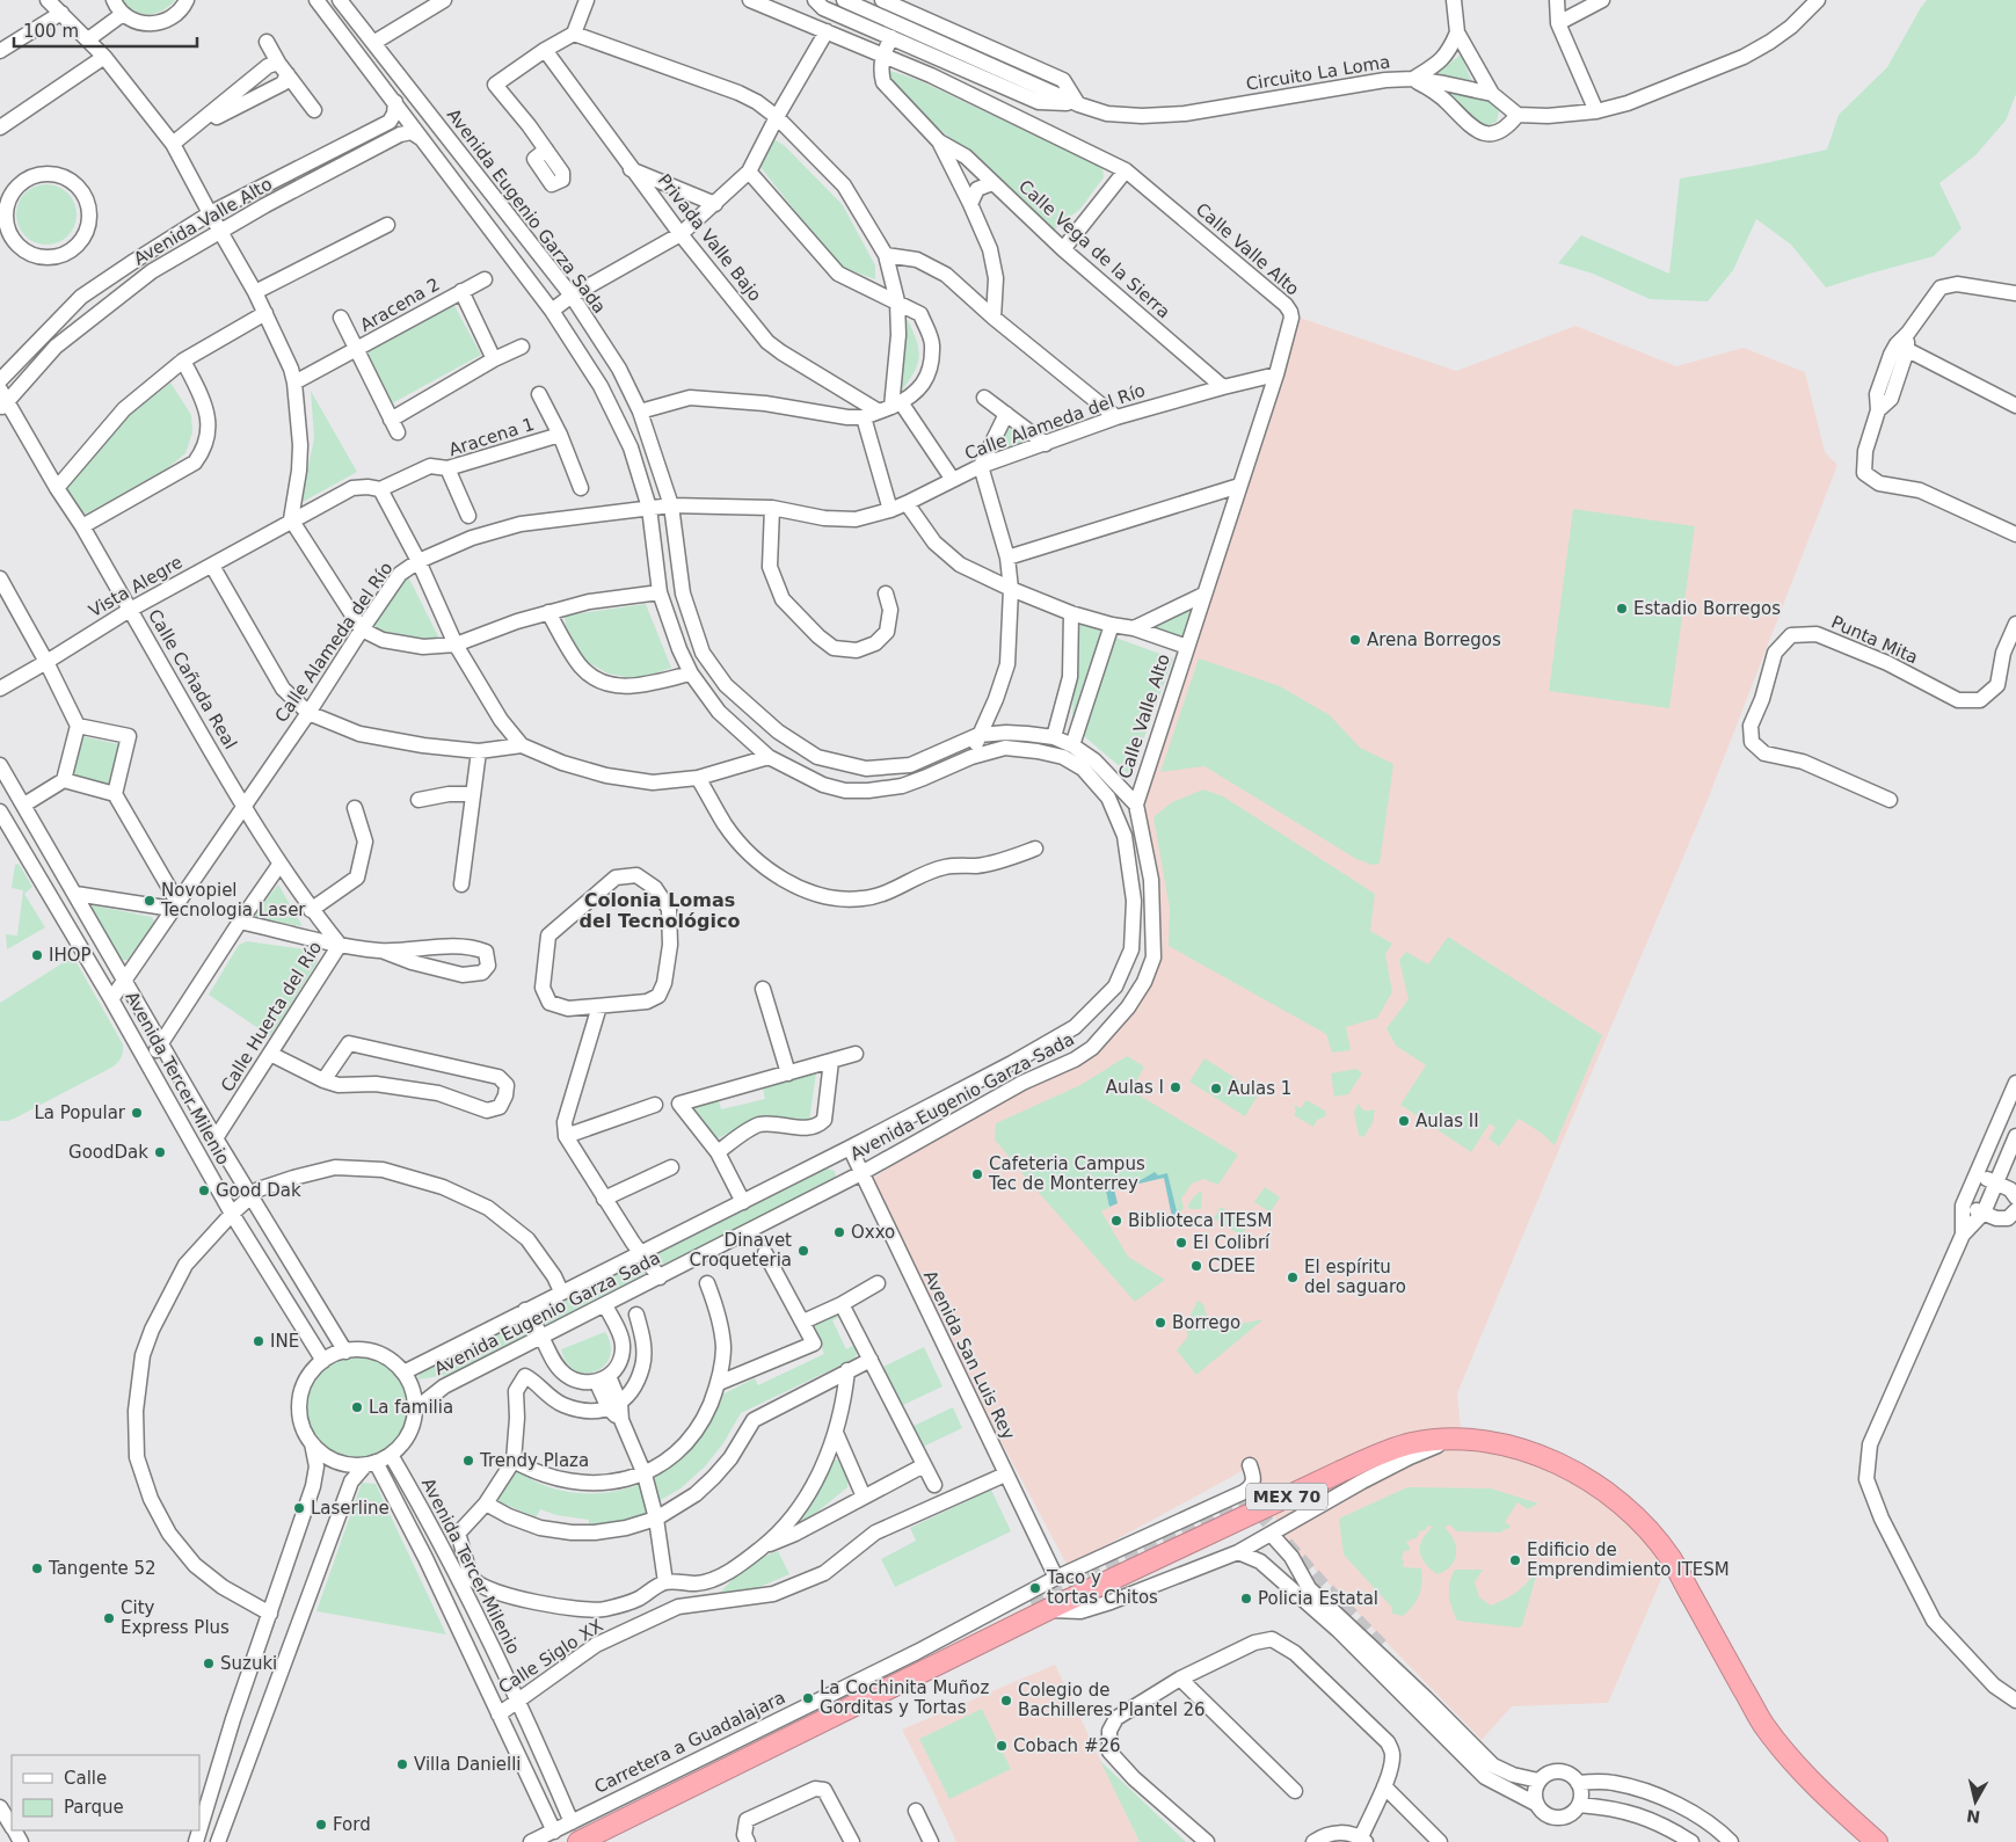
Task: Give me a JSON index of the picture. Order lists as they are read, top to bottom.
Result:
{
  "streets": {
    "highway": ["MEX 70"],
    "street": [
      "Circuito La Loma",
      "Avenida Eugenio Garza Sada",
      "Avenida Valle Alto",
      "Privada Valle Bajo",
      "Calle Vega de la Sierra",
      "Calle Valle Alto",
      "Aracena 2",
      "Calle Alameda del Río",
      "Aracena 1",
      "Vista Alegre",
      "Punta Mita",
      "Calle Cañada Real",
      "Calle Huerta del Río",
      "Avenida Tercer Milenio",
      "Avenida San Luis Rey",
      "Calle Siglo XX",
      "Carretera a Guadalajara"
    ]
  },
  "crossings": [
    ["Avenida Eugenio Garza Sada", "Avenida Valle Alto"],
    ["Avenida Eugenio Garza Sada", "Calle Valle Alto"],
    ["Avenida Eugenio Garza Sada", "Calle Alameda del Río"],
    ["Avenida Eugenio Garza Sada", "Avenida Tercer Milenio"],
    ["Avenida Eugenio Garza Sada", "Avenida San Luis Rey"],
    ["Avenida Valle Alto", "Calle Cañada Real"],
    ["Calle Vega de la Sierra", "Calle Alameda del Río"],
    ["Calle Valle Alto", "Calle Alameda del Río"],
    ["Calle Alameda del Río", "Calle Cañada Real"],
    ["Calle Alameda del Río", "Avenida Tercer Milenio"],
    ["Vista Alegre", "Calle Cañada Real"],
    ["Calle Cañada Real", "Calle Huerta del Río"],
    ["Calle Huerta del Río", "Avenida Tercer Milenio"],
    ["Avenida Tercer Milenio", "Calle Siglo XX"],
    ["Avenida Tercer Milenio", "Carretera a Guadalajara"],
    ["Avenida San Luis Rey", "Calle Siglo XX"],
    ["Avenida San Luis Rey", "Carretera a Guadalajara"]
  ],
  "districts": ["Colonia Lomas del Tecnológico"],
  "places": [
    "Estadio Borregos",
    "Arena Borregos",
    "Novopiel Tecnologia Laser",
    "IHOP",
    "Aulas I",
    "Aulas 1",
    "La Popular",
    "Aulas II",
    "GoodDak",
    "Cafeteria Campus Tec de Monterrey",
    "Good Dak",
    "Biblioteca ITESM",
    "Oxxo",
    "El Colibrí",
    "Dinavet Croqueteria",
    "CDEE",
    "El espíritu del saguaro",
    "Borrego",
    "INE",
    "La familia",
    "Trendy Plaza",
    "Laserline",
    "Edificio de Emprendimiento ITESM",
    "Tangente 52",
    "Taco y tortas Chitos",
    "Policia Estatal",
    "City Express Plus",
    "Suzuki",
    "La Cochinita Muñoz Gorditas y Tortas",
    "Colegio de Bachilleres Plantel 26",
    "Cobach #26",
    "Villa Danielli",
    "Ford"
  ],
  "legend": ["Calle", "Parque"],
  "scale_bar": "100 m",
  "north": "bottom"
}
